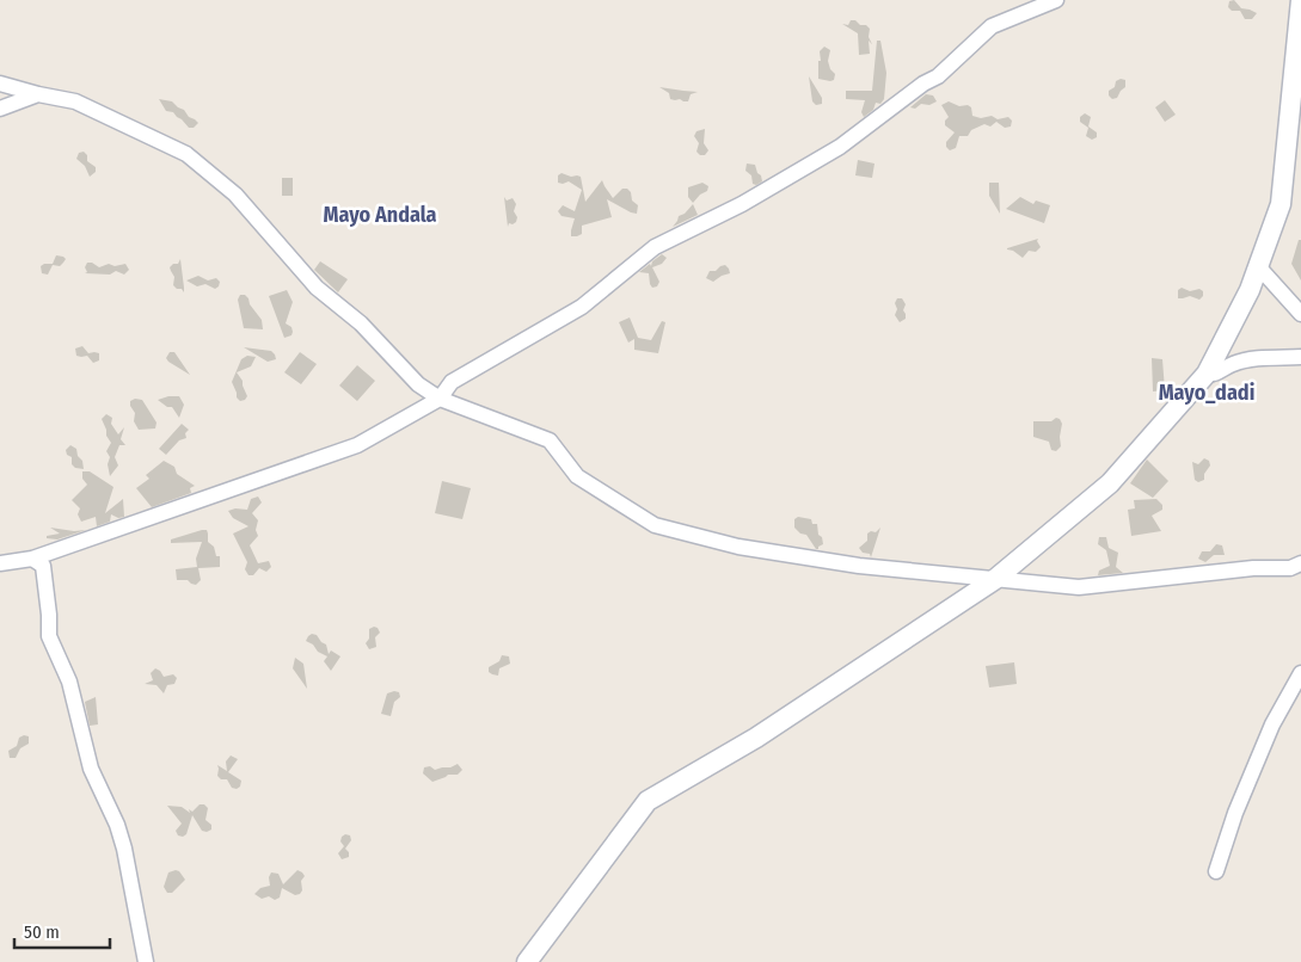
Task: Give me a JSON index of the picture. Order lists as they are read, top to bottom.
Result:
{
  "districts": ["Mayo Andala", "Mayo_dadi"],
  "scale_bar": "50 m"
}
